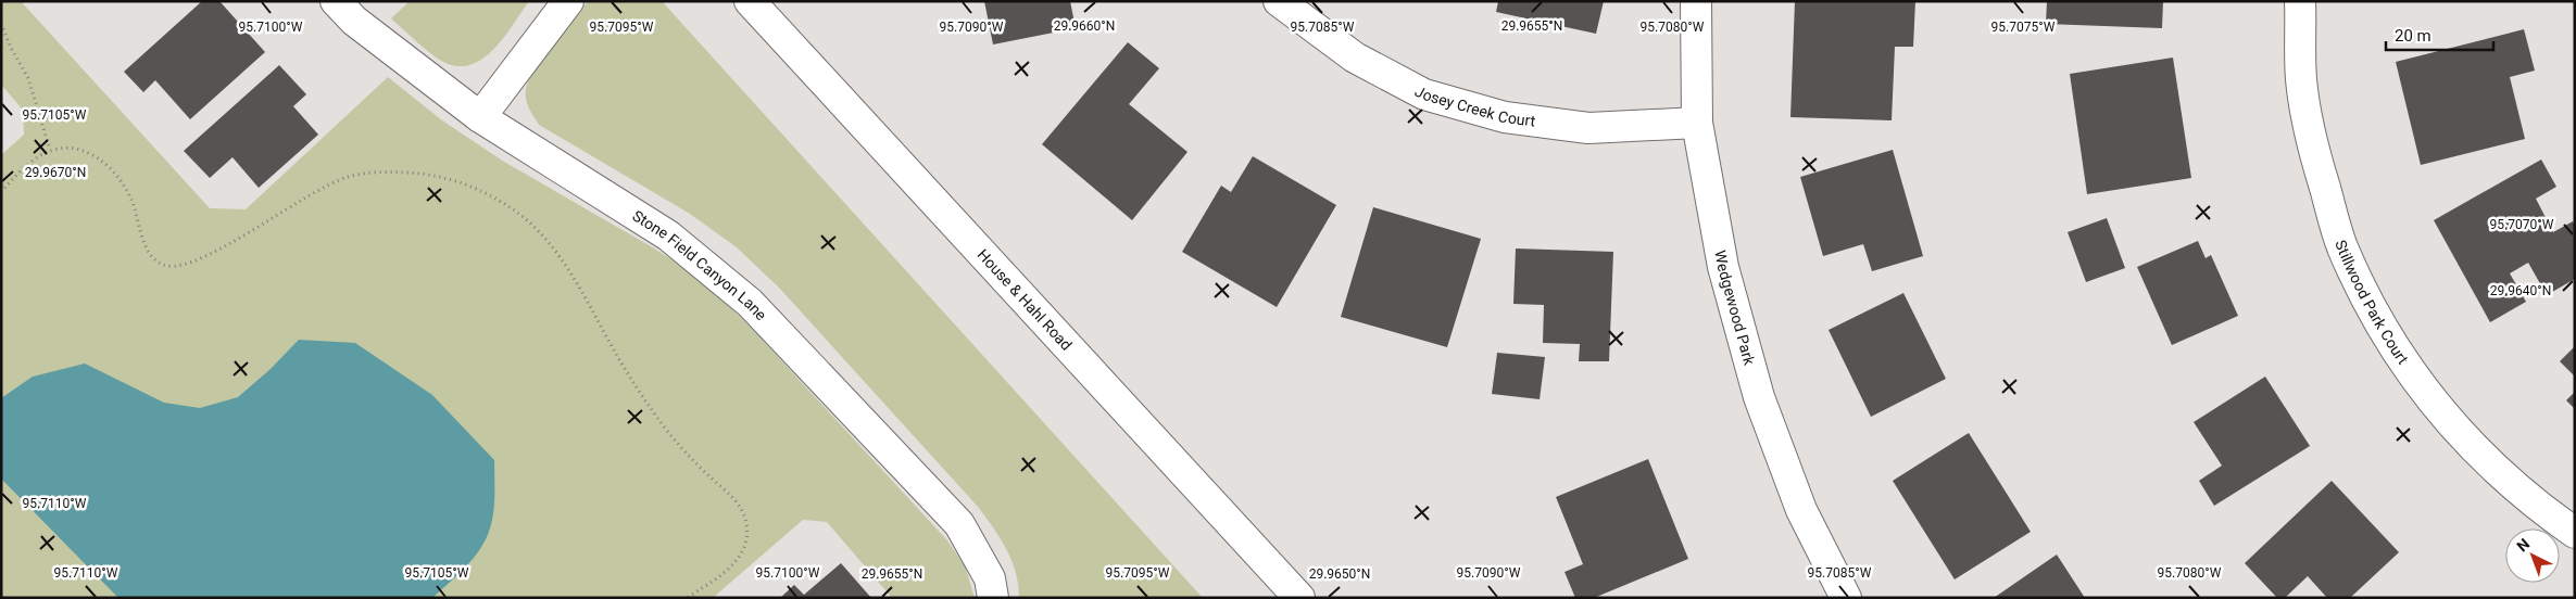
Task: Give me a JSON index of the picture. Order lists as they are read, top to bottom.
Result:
{
  "streets": {
    "street": [
      "Josey Creek Court",
      "Stone Field Canyon Lane",
      "House & Hahl Road",
      "Stillwood Park Court",
      "Wedgewood Park"
    ]
  },
  "crossings": [
    ["Josey Creek Court", "Wedgewood Park"]
  ],
  "scale_bar": "20 m",
  "north": "top left",
  "coordinates": [
    "29.9660°N",
    "29.9655°N",
    "95.7100°W",
    "95.7095°W",
    "95.7090°W",
    "95.7085°W",
    "95.7080°W",
    "95.7075°W",
    "95.7105°W",
    "29.9670°N",
    "95.7070°W",
    "29.9640°N",
    "95.7110°W",
    "29.9650°N"
  ]
}
